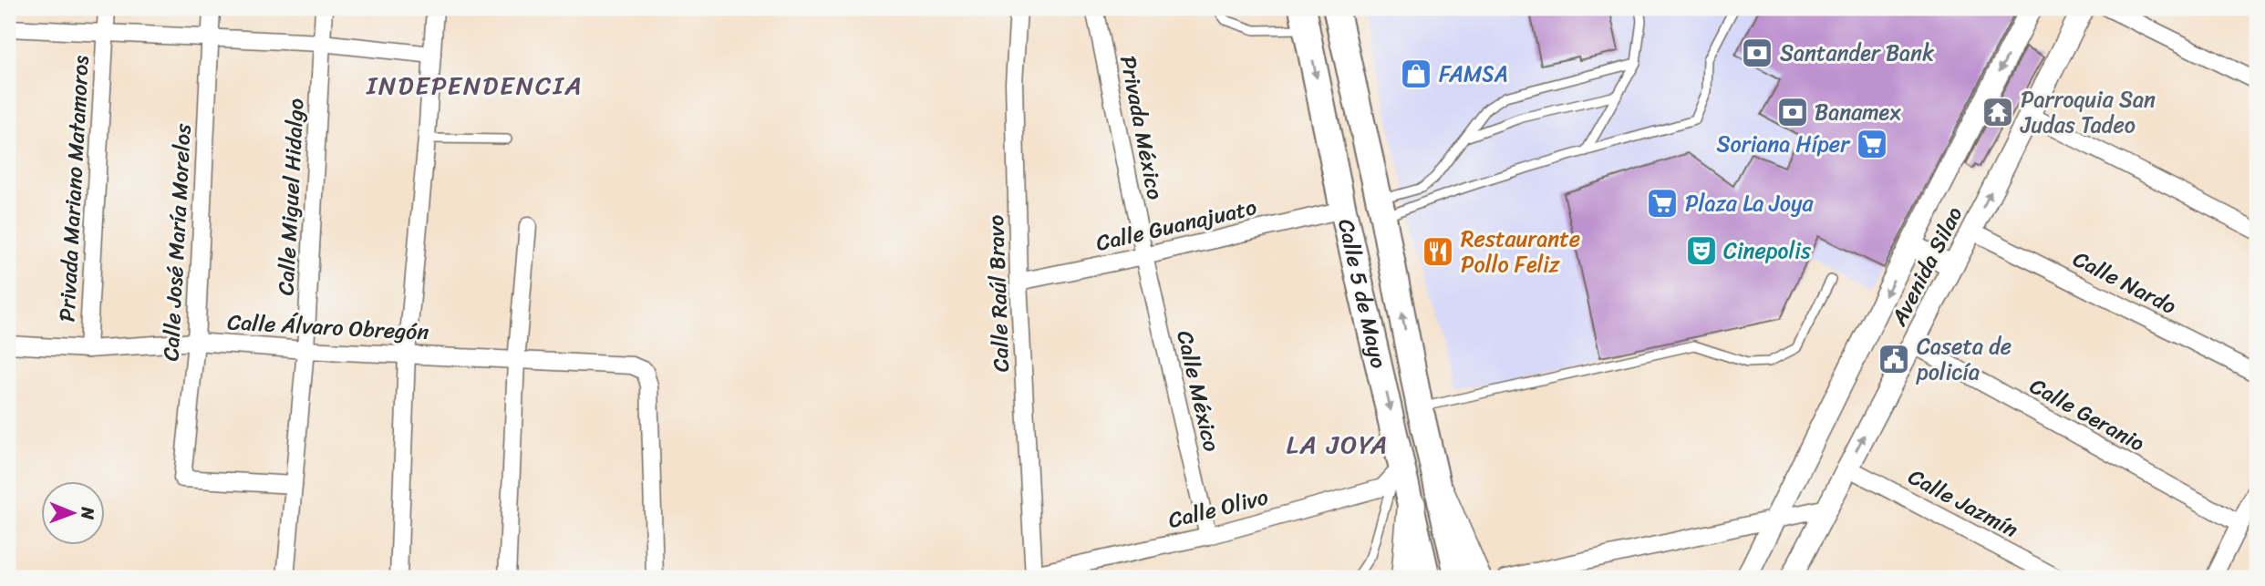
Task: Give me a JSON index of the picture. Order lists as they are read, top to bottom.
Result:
{
  "streets": {
    "main road": ["Calle 5 de Mayo"],
    "street": [
      "Privada México",
      "Privada Mariano Matamoros",
      "Calle Miguel Hidalgo",
      "Calle Guanajuato",
      "Calle José María Morelos",
      "Avenida Silao",
      "Calle Nardo",
      "Calle Raúl Bravo",
      "Calle Álvaro Obregón",
      "Calle México",
      "Calle Geranio",
      "Calle Jazmín",
      "Calle Olivo"
    ]
  },
  "crossings": [
    ["Privada México", "Calle Guanajuato"],
    ["Privada México", "Calle México"],
    ["Privada Mariano Matamoros", "Calle Álvaro Obregón"],
    ["Calle Miguel Hidalgo", "Calle José María Morelos"],
    ["Calle Miguel Hidalgo", "Calle Álvaro Obregón"],
    ["Calle Guanajuato", "Calle Raúl Bravo"],
    ["Calle Guanajuato", "Calle 5 de Mayo"],
    ["Calle Guanajuato", "Calle México"],
    ["Calle José María Morelos", "Calle Álvaro Obregón"],
    ["Avenida Silao", "Calle Nardo"],
    ["Avenida Silao", "Calle Geranio"],
    ["Avenida Silao", "Calle Jazmín"],
    ["Calle Raúl Bravo", "Calle Olivo"],
    ["Calle 5 de Mayo", "Calle Olivo"],
    ["Calle México", "Calle Olivo"]
  ],
  "districts": ["INDEPENDENCIA", "LA JOYA"],
  "places": {
    "bank": ["Santander Bank", "Banamex"],
    "shop": ["FAMSA"],
    "temple": ["Parroquia San Judas Tadeo"],
    "supermarket": ["Soriana Híper", "Plaza La Joya"],
    "theatre": ["Cinepolis"],
    "restaurant": ["Restaurante Pollo Feliz"],
    "public building": ["Caseta de policía"]
  },
  "north": "right"
}
